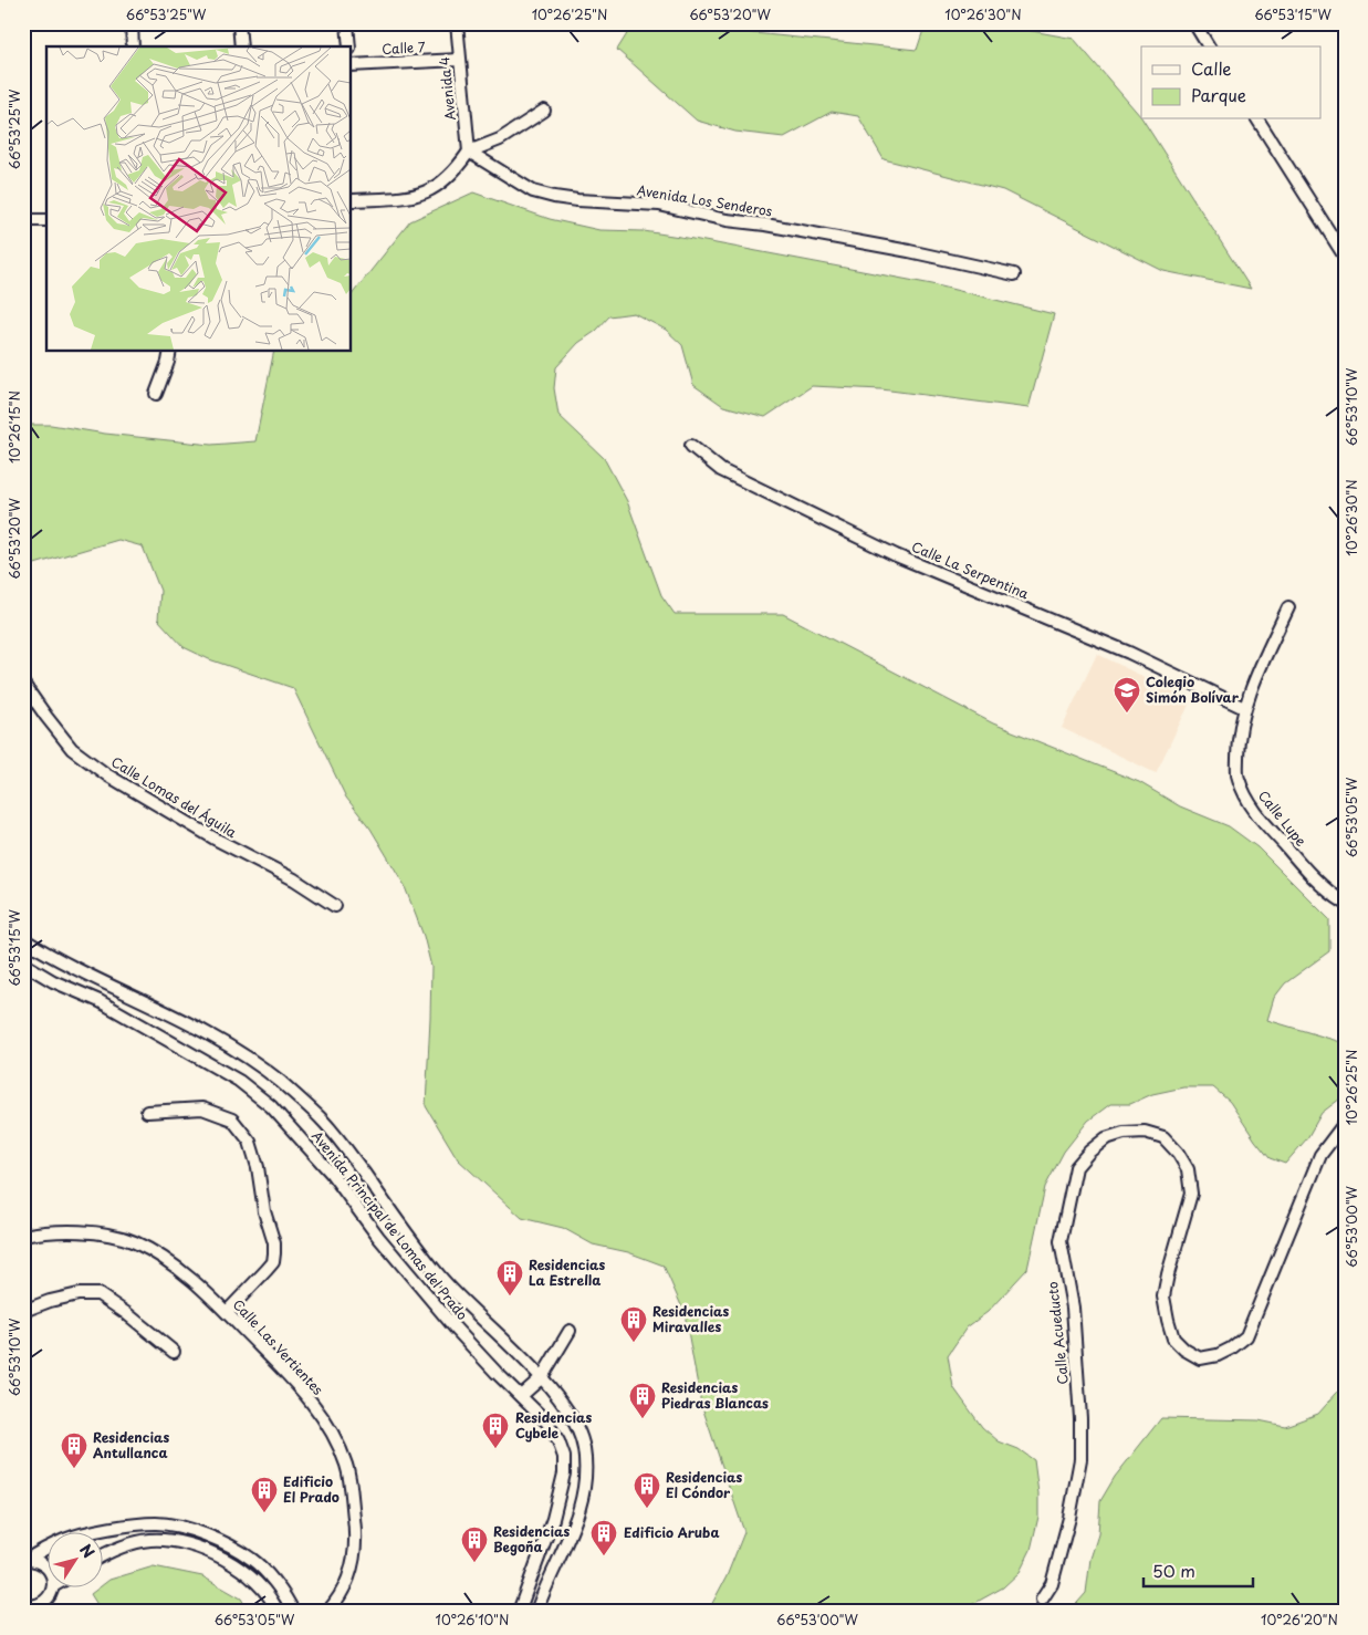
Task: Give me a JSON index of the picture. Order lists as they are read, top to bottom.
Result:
{
  "streets": {
    "street": [
      "Calle 7",
      "Avenida 4",
      "Avenida Los Senderos",
      "Calle La Serpentina",
      "Calle Lomas del Águila",
      "Calle Lupe",
      "Avenida Principal de Lomas del Prado",
      "Calle Acueducto",
      "Calle Las Vertientes"
    ]
  },
  "crossings": [
    ["Calle 7", "Avenida 4"],
    ["Avenida 4", "Avenida Los Senderos"],
    ["Calle La Serpentina", "Calle Lupe"]
  ],
  "places": {
    "school or university": ["Colegio Simón Bolívar"],
    "building": [
      "Residencias La Estrella",
      "Residencias Miravalles",
      "Residencias Piedras Blancas",
      "Residencias Cybele",
      "Residencias Antullanca",
      "Residencias El Cóndor",
      "Edificio El Prado",
      "Edificio Aruba",
      "Residencias Begoña"
    ]
  },
  "legend": ["Calle", "Parque"],
  "scale_bar": "50 m",
  "north": "top right",
  "coordinates": [
    "66°53'25\"W",
    "10°26'25\"N",
    "66°53'20\"W",
    "10°26'30\"N",
    "66°53'15\"W",
    "66°53'10\"W",
    "10°26'15\"N",
    "66°53'05\"W",
    "66°53'00\"W",
    "10°26'10\"N",
    "10°26'20\"N"
  ]
}
